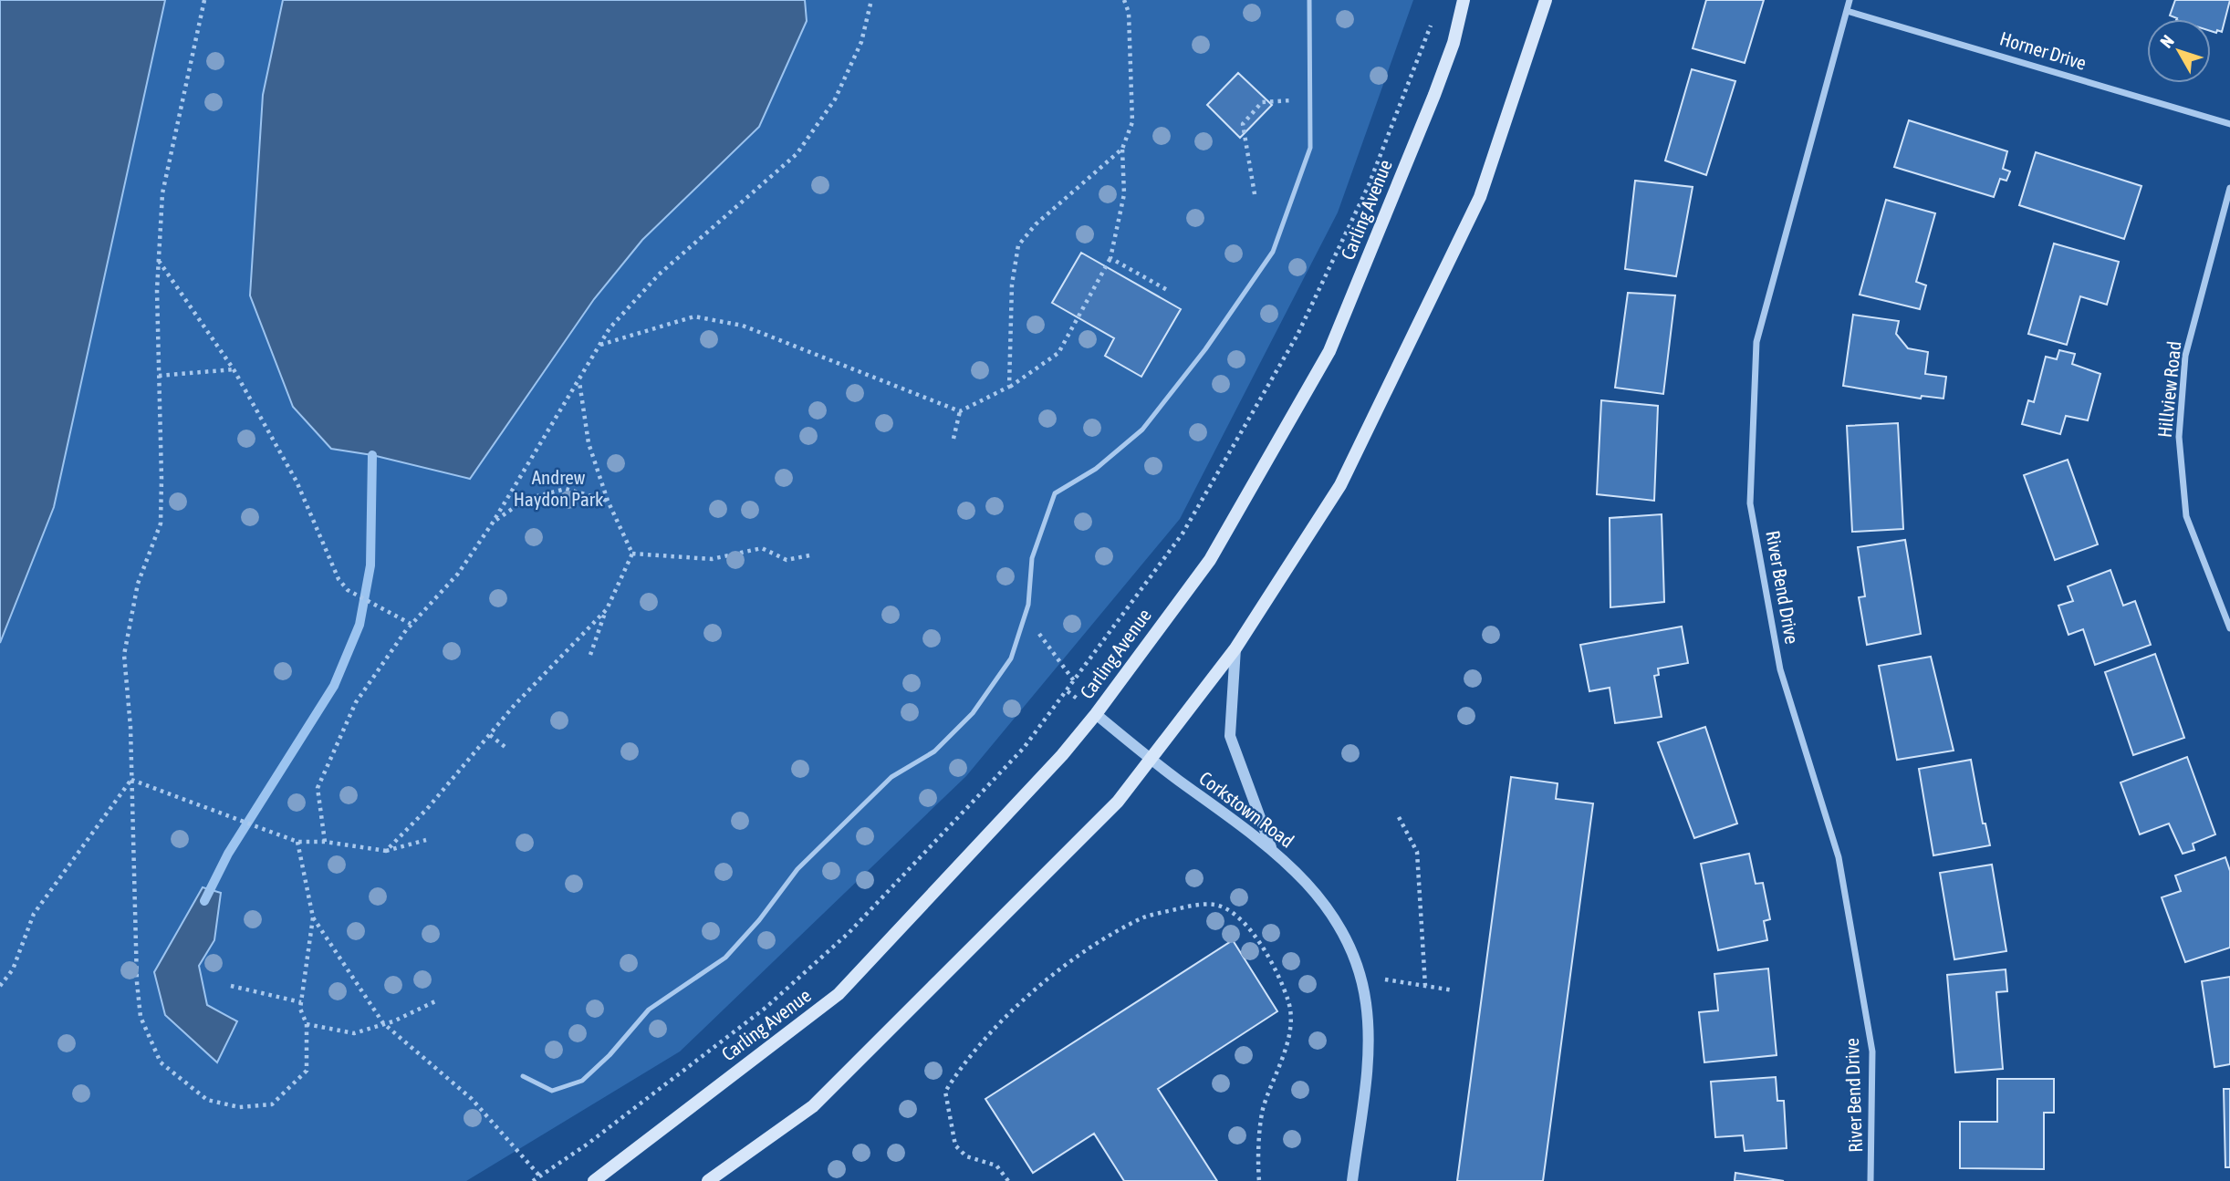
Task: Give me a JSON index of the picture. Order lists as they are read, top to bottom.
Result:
{
  "streets": {
    "main road": ["Carling Avenue"],
    "street": [
      "Horner Drive",
      "Hillview Road",
      "River Bend Drive",
      "Corkstown Road"
    ]
  },
  "crossings": [
    ["Horner Drive", "River Bend Drive"],
    ["Carling Avenue", "Corkstown Road"]
  ],
  "parks": ["Andrew Haydon Park"],
  "north": "top left"
}
